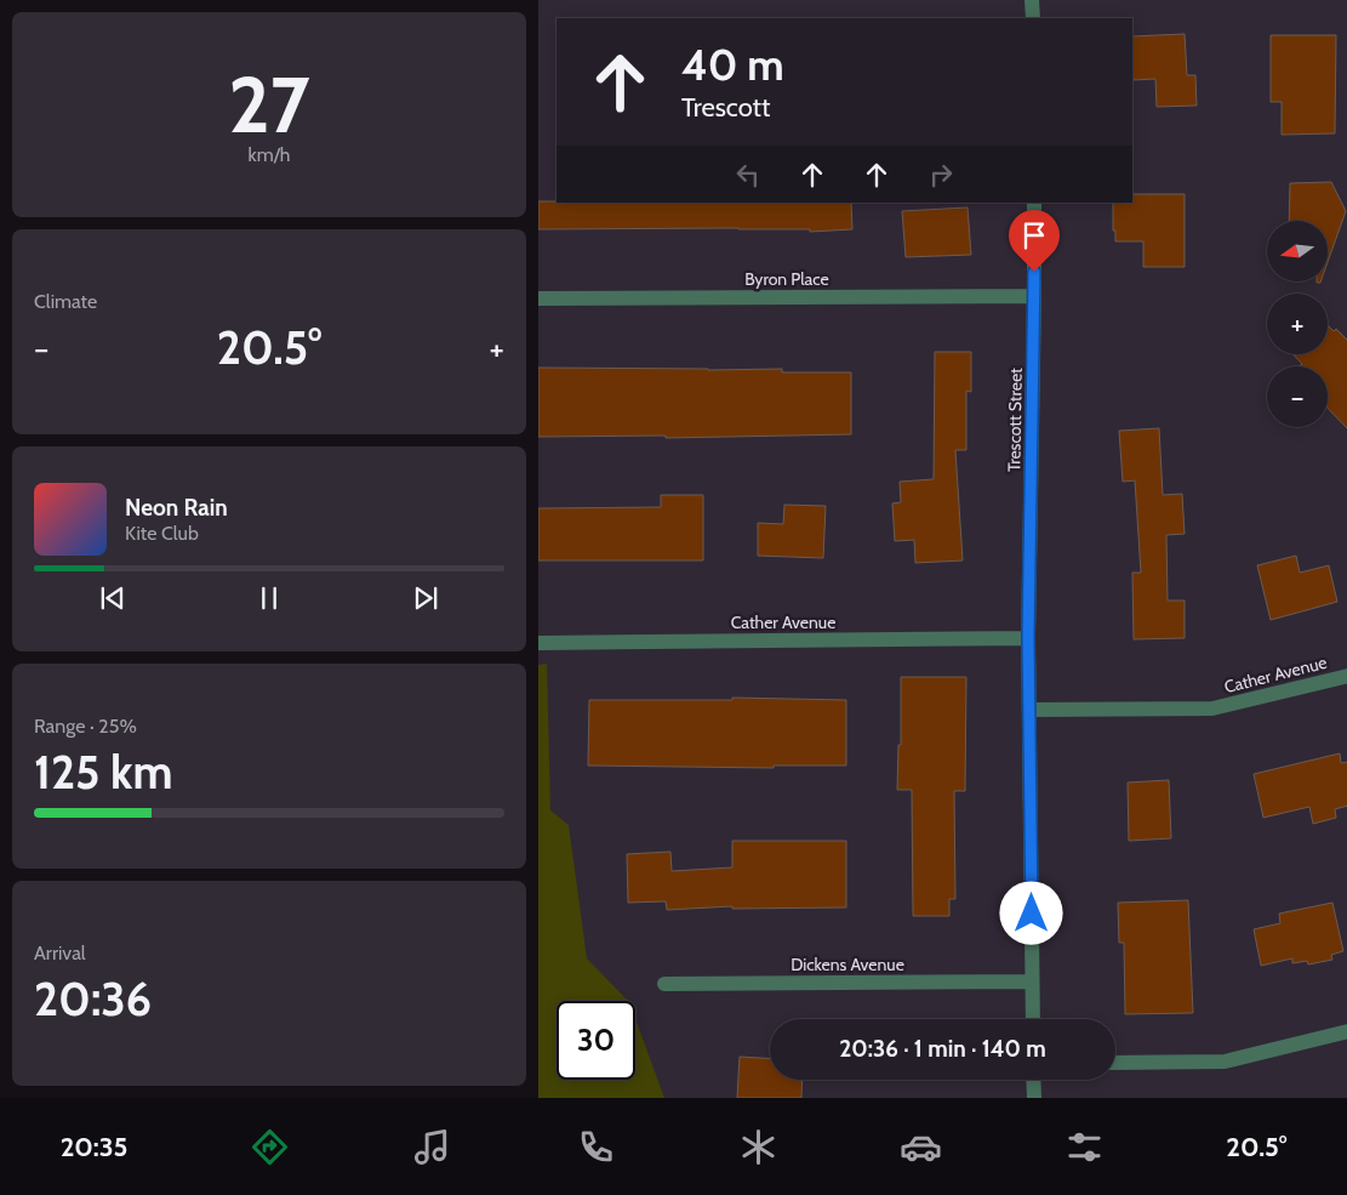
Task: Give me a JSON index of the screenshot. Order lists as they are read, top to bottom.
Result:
{
  "streets": {
    "street": [
      "Byron Place",
      "Trescott Street",
      "Cather Avenue",
      "Dickens Avenue"
    ]
  },
  "crossings": [
    ["Byron Place", "Trescott Street"],
    ["Trescott Street", "Cather Avenue"]
  ],
  "north": "left",
  "page": {
    "tile": [
      ["27", "km/h"],
      "Climate",
      ["Range · 25%", "125 km"],
      ["Arrival", "20:36"]
    ],
    "turn": ["40 m", "Trescott"],
    "map_buttons": ["+", "−"],
    "heat": ["−", "20.5°", "+"],
    "song": ["Neon Rain", "Kite Club"],
    "limit": "30",
    "trip": "20:36 · 1 min · 140 m",
    "tabs": ["20:35", "20.5°"]
  }
}
